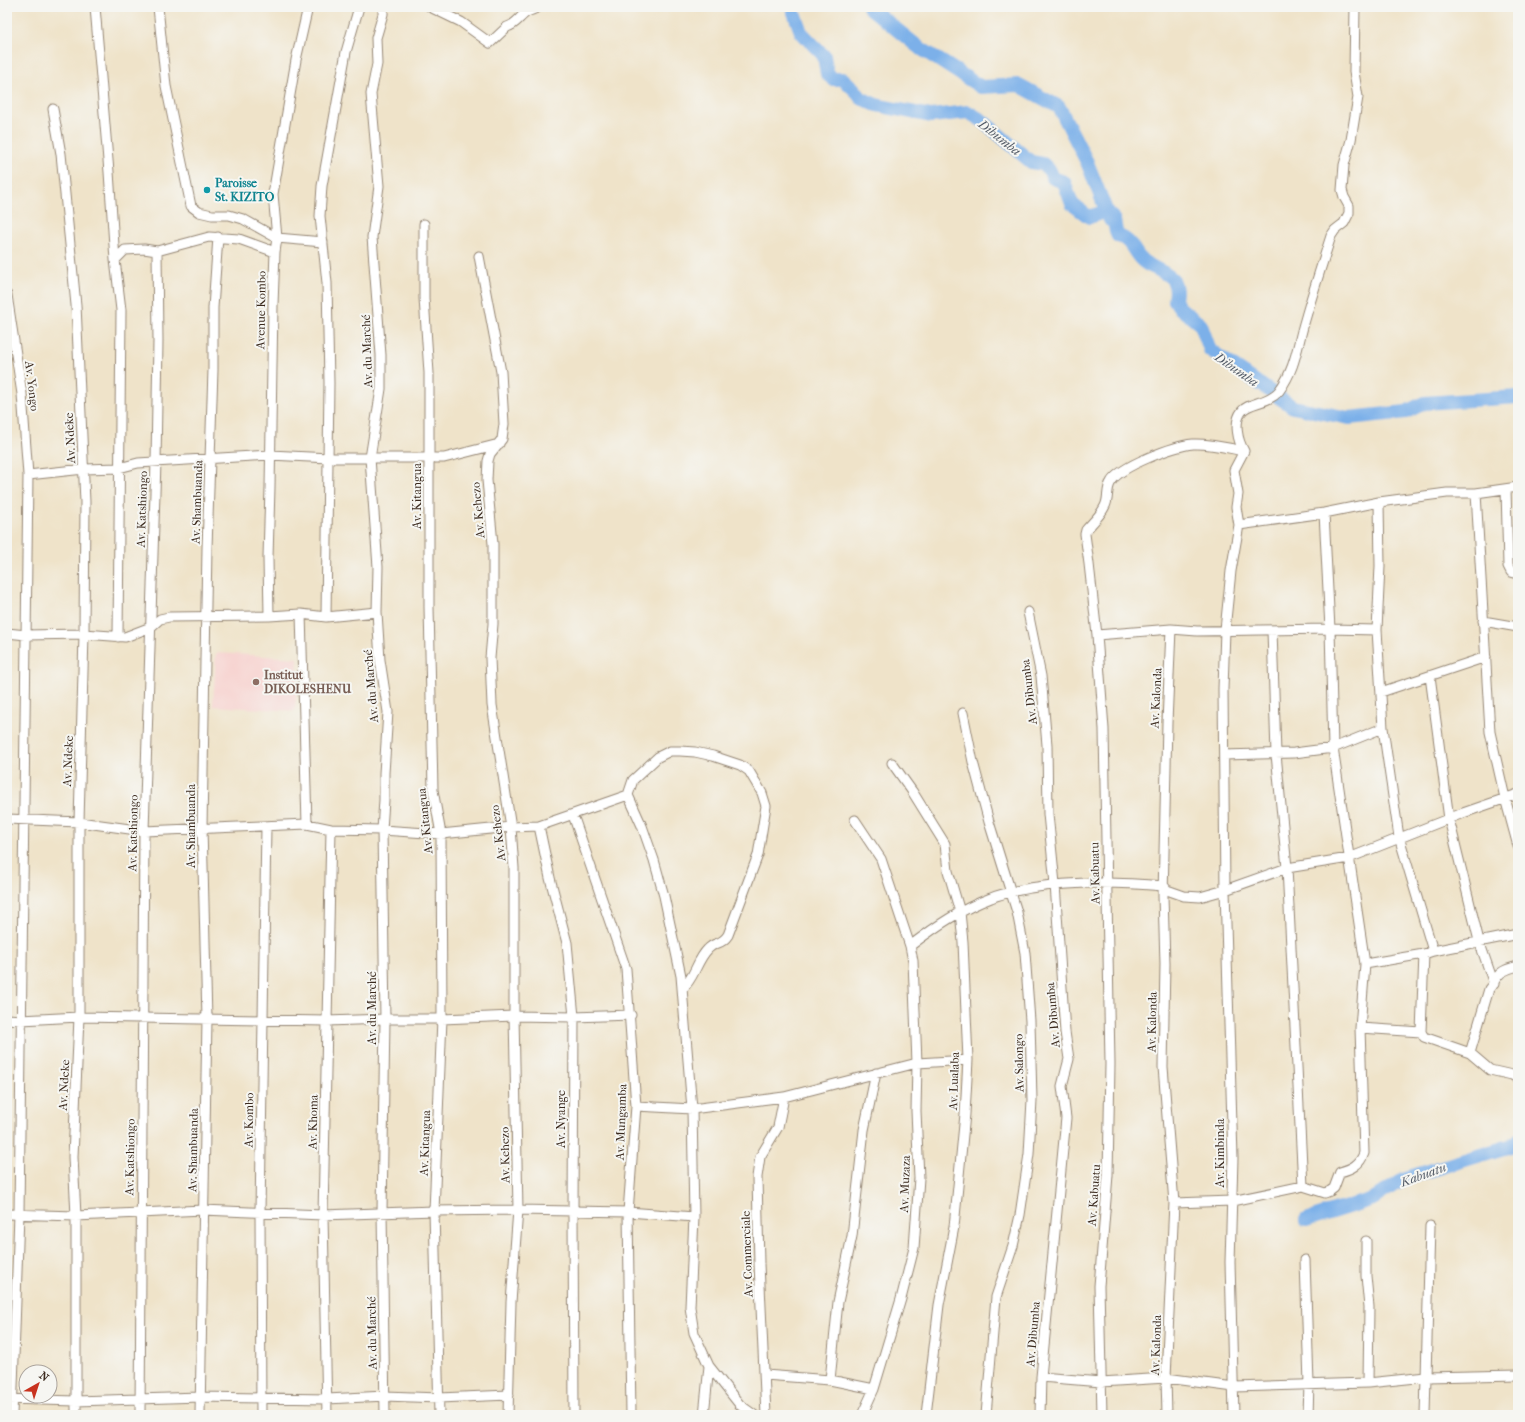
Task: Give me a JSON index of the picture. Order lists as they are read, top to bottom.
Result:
{
  "streets": {
    "street": [
      "Avenue Kombo",
      "Av. du Marché",
      "Av. Yongo",
      "Av. Ndeke",
      "Av. Kitangua",
      "Av. Shambuanda",
      "Av. Katshiongo",
      "Av. Kehezo",
      "Av. Dibumba",
      "Av. Kalonda",
      "Av. Kabuatu",
      "Av. Salongo",
      "Av. Lualaba",
      "Av. Nyange",
      "Av. Kombo",
      "Av. Khoma",
      "Av. Mungamba",
      "Av. Kimbinda",
      "Av. Muzaza",
      "Av. Commerciale"
    ]
  },
  "crossings": [
    ["Av. Kabuatu", "Av. Kimbinda"]
  ],
  "water": ["Dibumba", "Kabuatu"],
  "places": ["Paroisse St. KIZITO", "Institut DIKOLESHENU"],
  "north": "top right"
}
